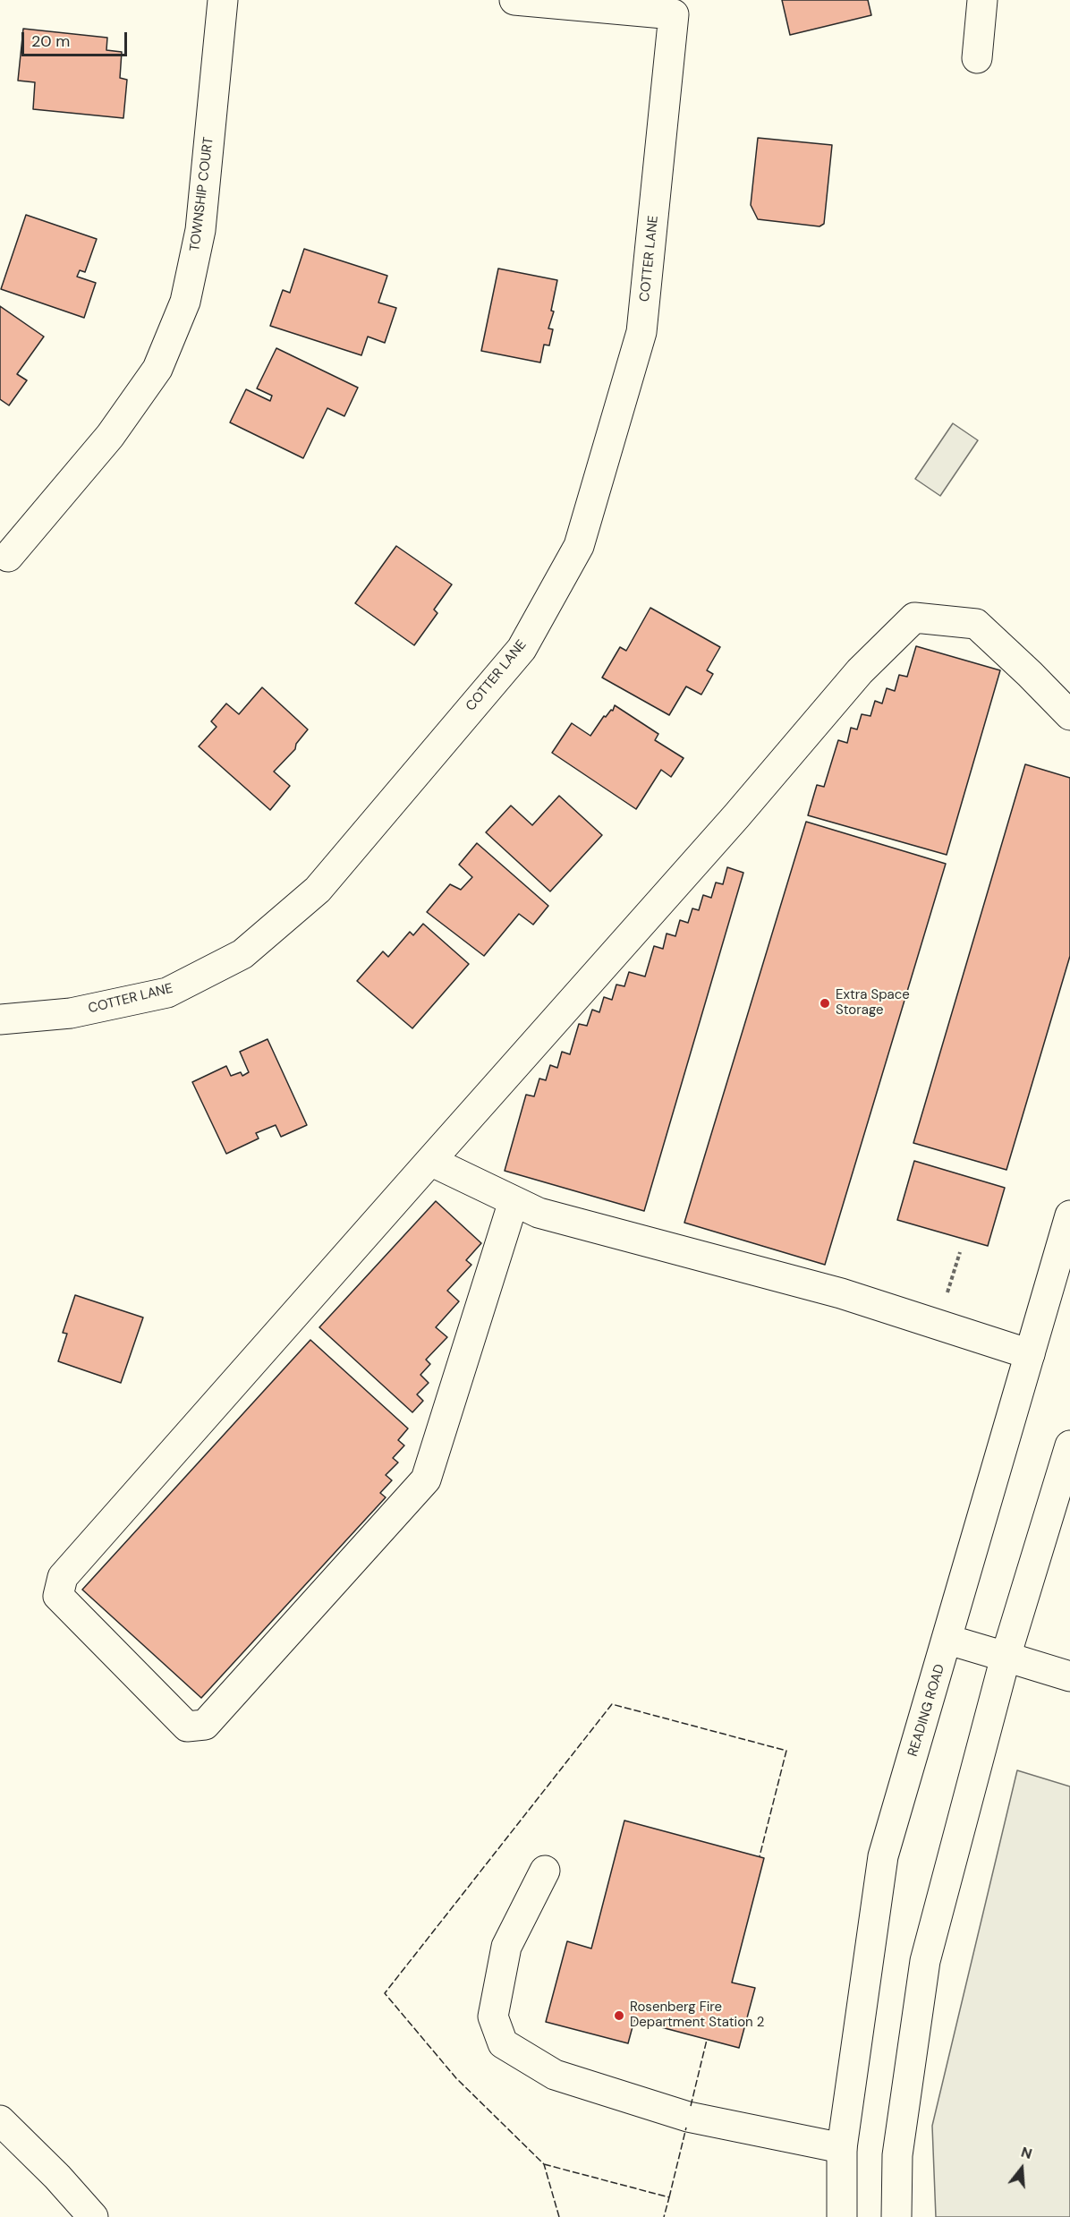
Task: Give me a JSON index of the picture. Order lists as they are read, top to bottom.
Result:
{
  "streets": {
    "street": ["TOWNSHIP COURT", "COTTER LANE", "READING ROAD"]
  },
  "places": ["Extra Space Storage", "Rosenberg Fire Department Station 2"],
  "scale_bar": "20 m",
  "north": "top"
}
